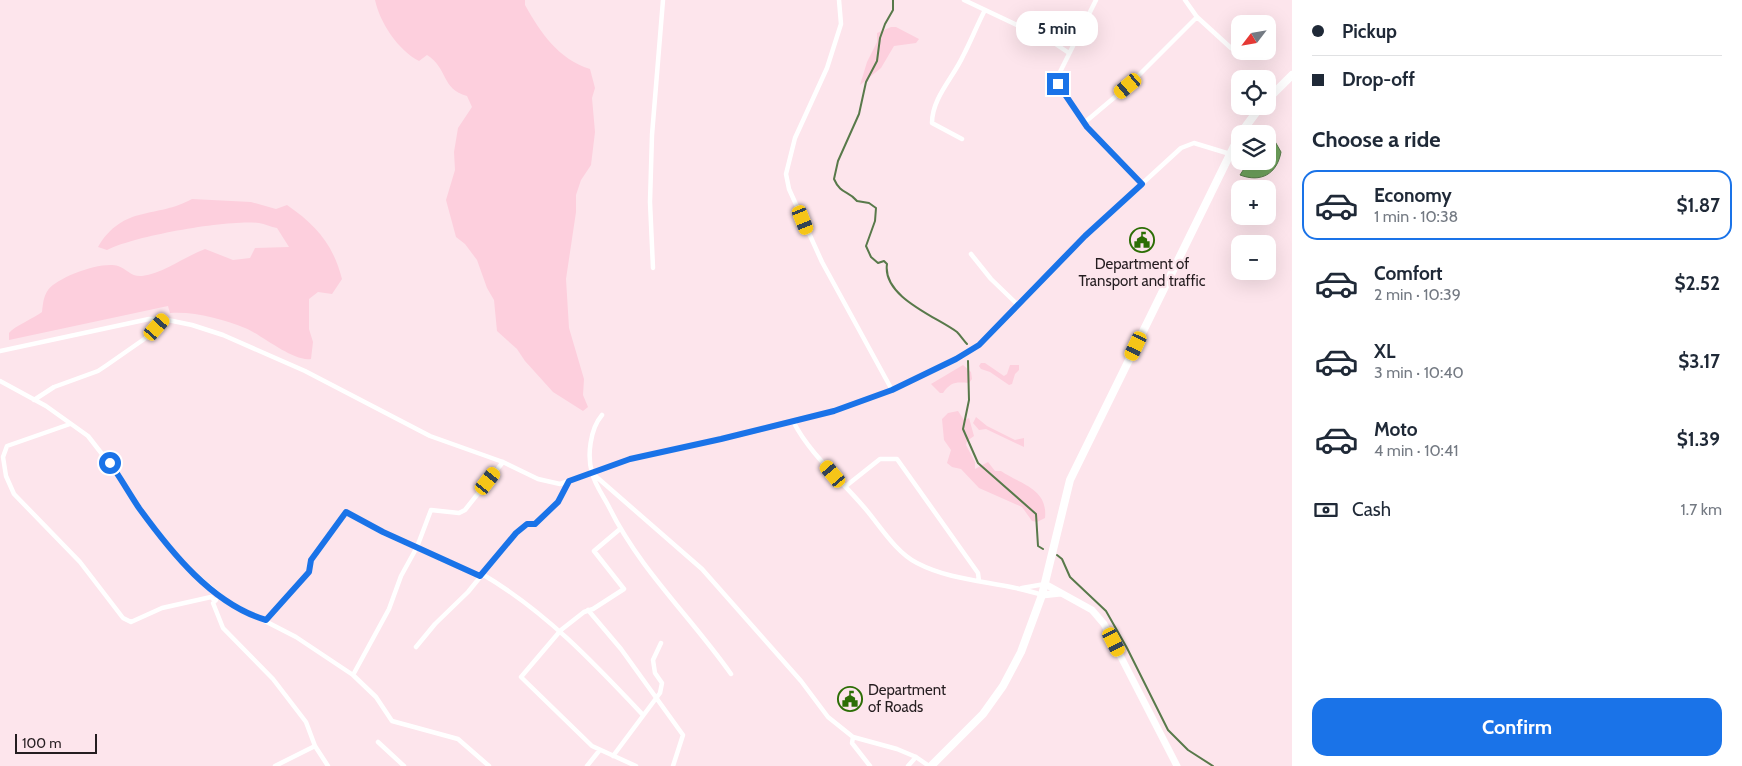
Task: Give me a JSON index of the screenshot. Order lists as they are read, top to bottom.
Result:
{
  "places": {
    "public building": ["Department of Transport and traffic", "Department of Roads"]
  },
  "scale_bar": "100 m",
  "north": "bottom left",
  "page": {
    "banner": ["Pickup", "Drop-off"],
    "bubble": "5 min",
    "map_buttons": ["+", "−"],
    "heading": "Choose a ride",
    "list": [
      {
        "name": "Economy",
        "note": "1 min · 10:38",
        "value": "$1.87"
      },
      {
        "name": "Comfort",
        "note": "2 min · 10:39",
        "value": "$2.52"
      },
      {
        "name": "XL",
        "note": "3 min · 10:40",
        "value": "$3.17"
      },
      {
        "name": "Moto",
        "note": "4 min · 10:41",
        "value": "$1.39"
      }
    ],
    "pay": ["Cash", "1.7 km"],
    "buttons": "Confirm",
    "scale": "100 m"
  }
}
